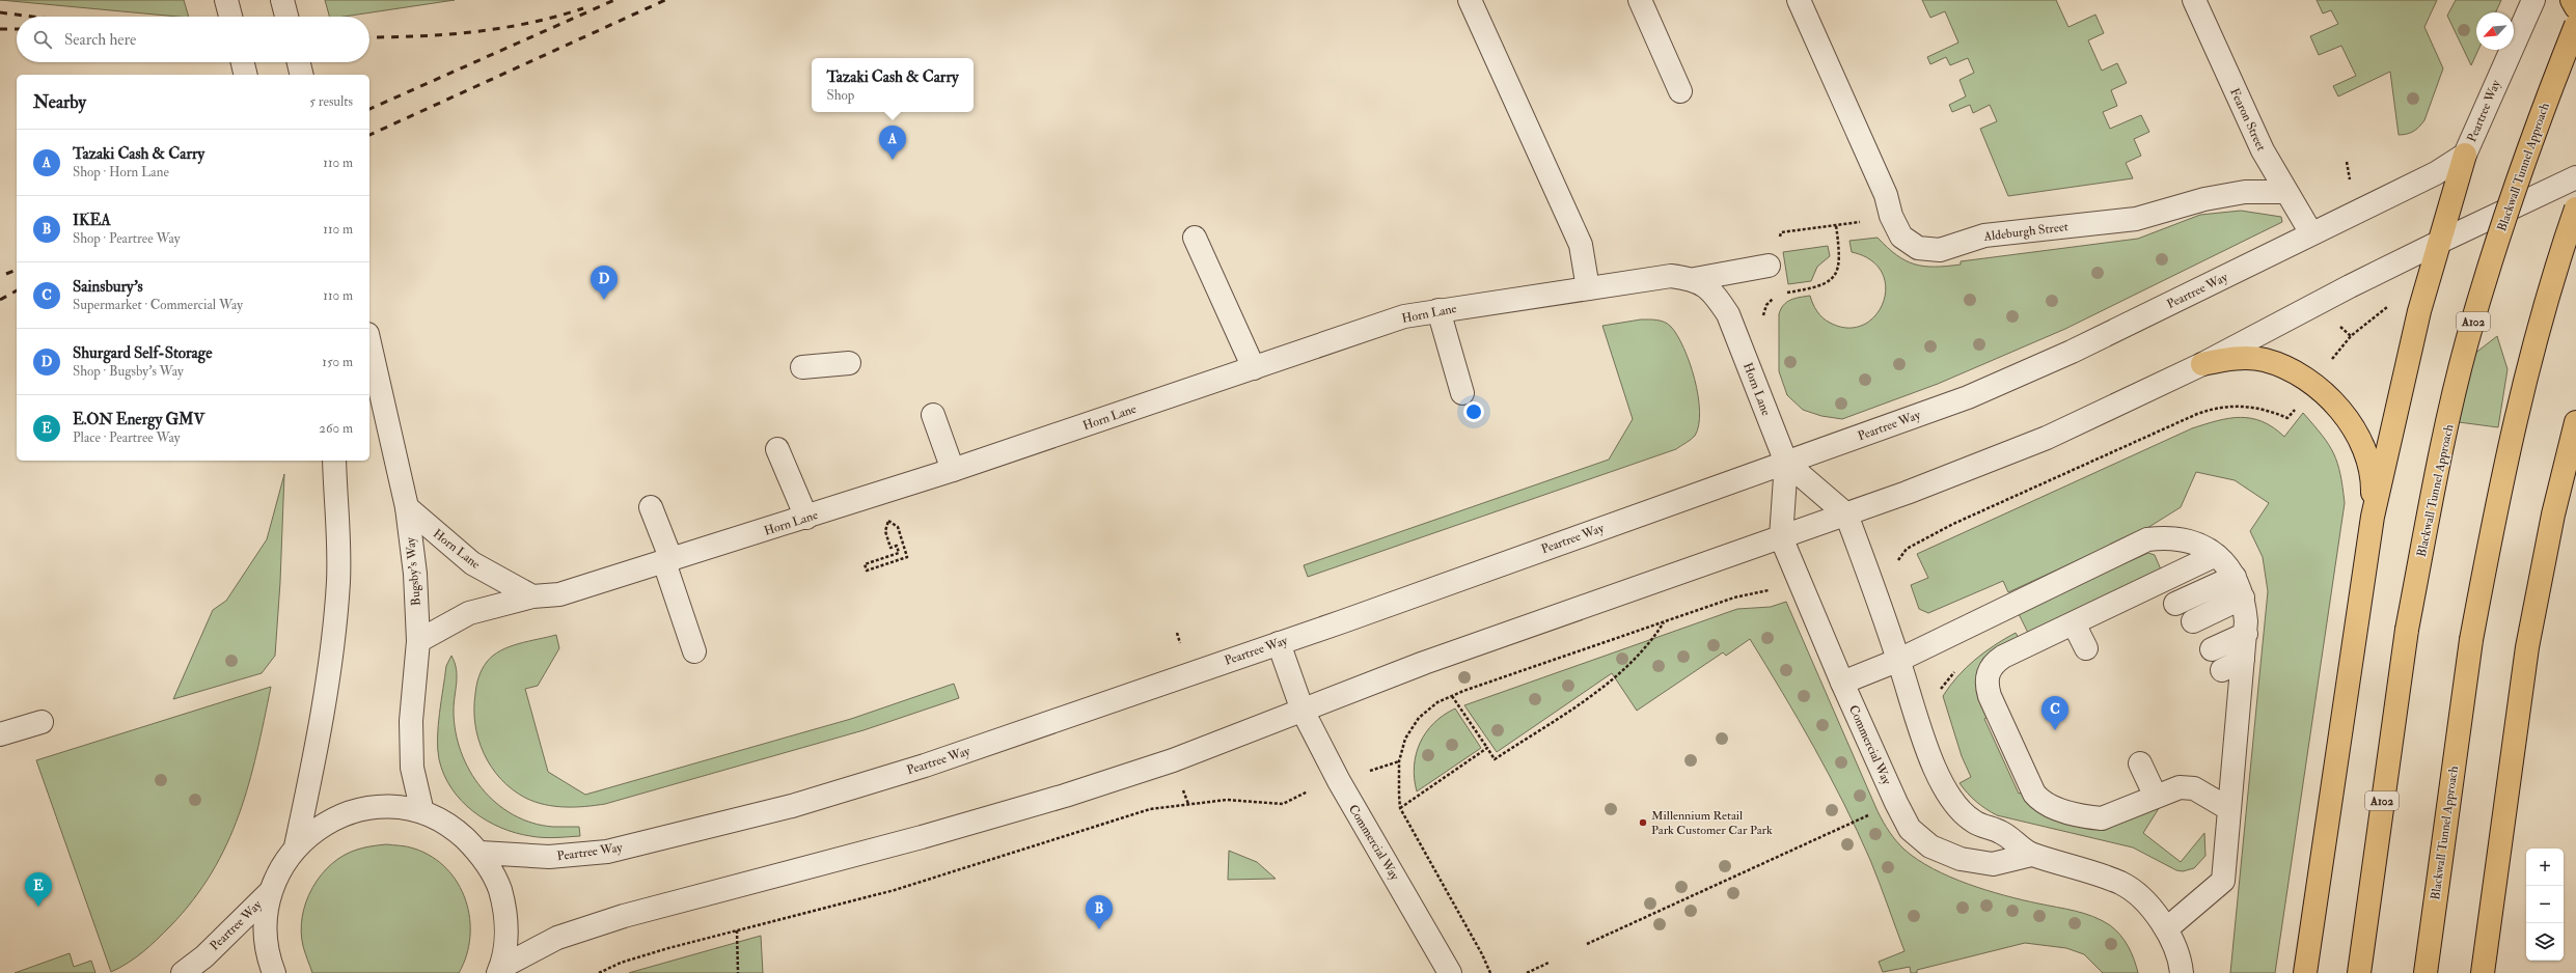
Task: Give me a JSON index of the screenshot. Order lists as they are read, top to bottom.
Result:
{
  "streets": {
    "main road": ["Blackwall Tunnel Approach", "A102"],
    "street": [
      "Peartree Way",
      "Fearon Street",
      "Aldeburgh Street",
      "Horn Lane",
      "Bugsby's Way",
      "Commercial Way"
    ]
  },
  "crossings": [
    ["Peartree Way", "Fearon Street"],
    ["Peartree Way", "Horn Lane"],
    ["Peartree Way", "Commercial Way"],
    ["Fearon Street", "Aldeburgh Street"],
    ["Horn Lane", "Bugsby's Way"]
  ],
  "places": ["Millennium Retail Park Customer Car Park"],
  "north": "bottom left",
  "page": {
    "search": "Search here",
    "popup": ["Tazaki Cash & Carry", "Shop"],
    "heading": ["Nearby", "5 results"],
    "pins": [
      "A",
      "D",
      "C",
      "E",
      "B"
    ],
    "list": [
      {
        "mark": "A",
        "name": "Tazaki Cash & Carry",
        "note": "Shop · Horn Lane",
        "value": "110 m"
      },
      {
        "mark": "B",
        "name": "IKEA",
        "note": "Shop · Peartree Way",
        "value": "110 m"
      },
      {
        "mark": "C",
        "name": "Sainsbury's",
        "note": "Supermarket · Commercial Way",
        "value": "110 m"
      },
      {
        "mark": "D",
        "name": "Shurgard Self-Storage",
        "note": "Shop · Bugsby's Way",
        "value": "150 m"
      },
      {
        "mark": "E",
        "name": "E.ON Energy GMV",
        "note": "Place · Peartree Way",
        "value": "260 m"
      }
    ],
    "map_buttons": ["+", "−"]
  }
}
